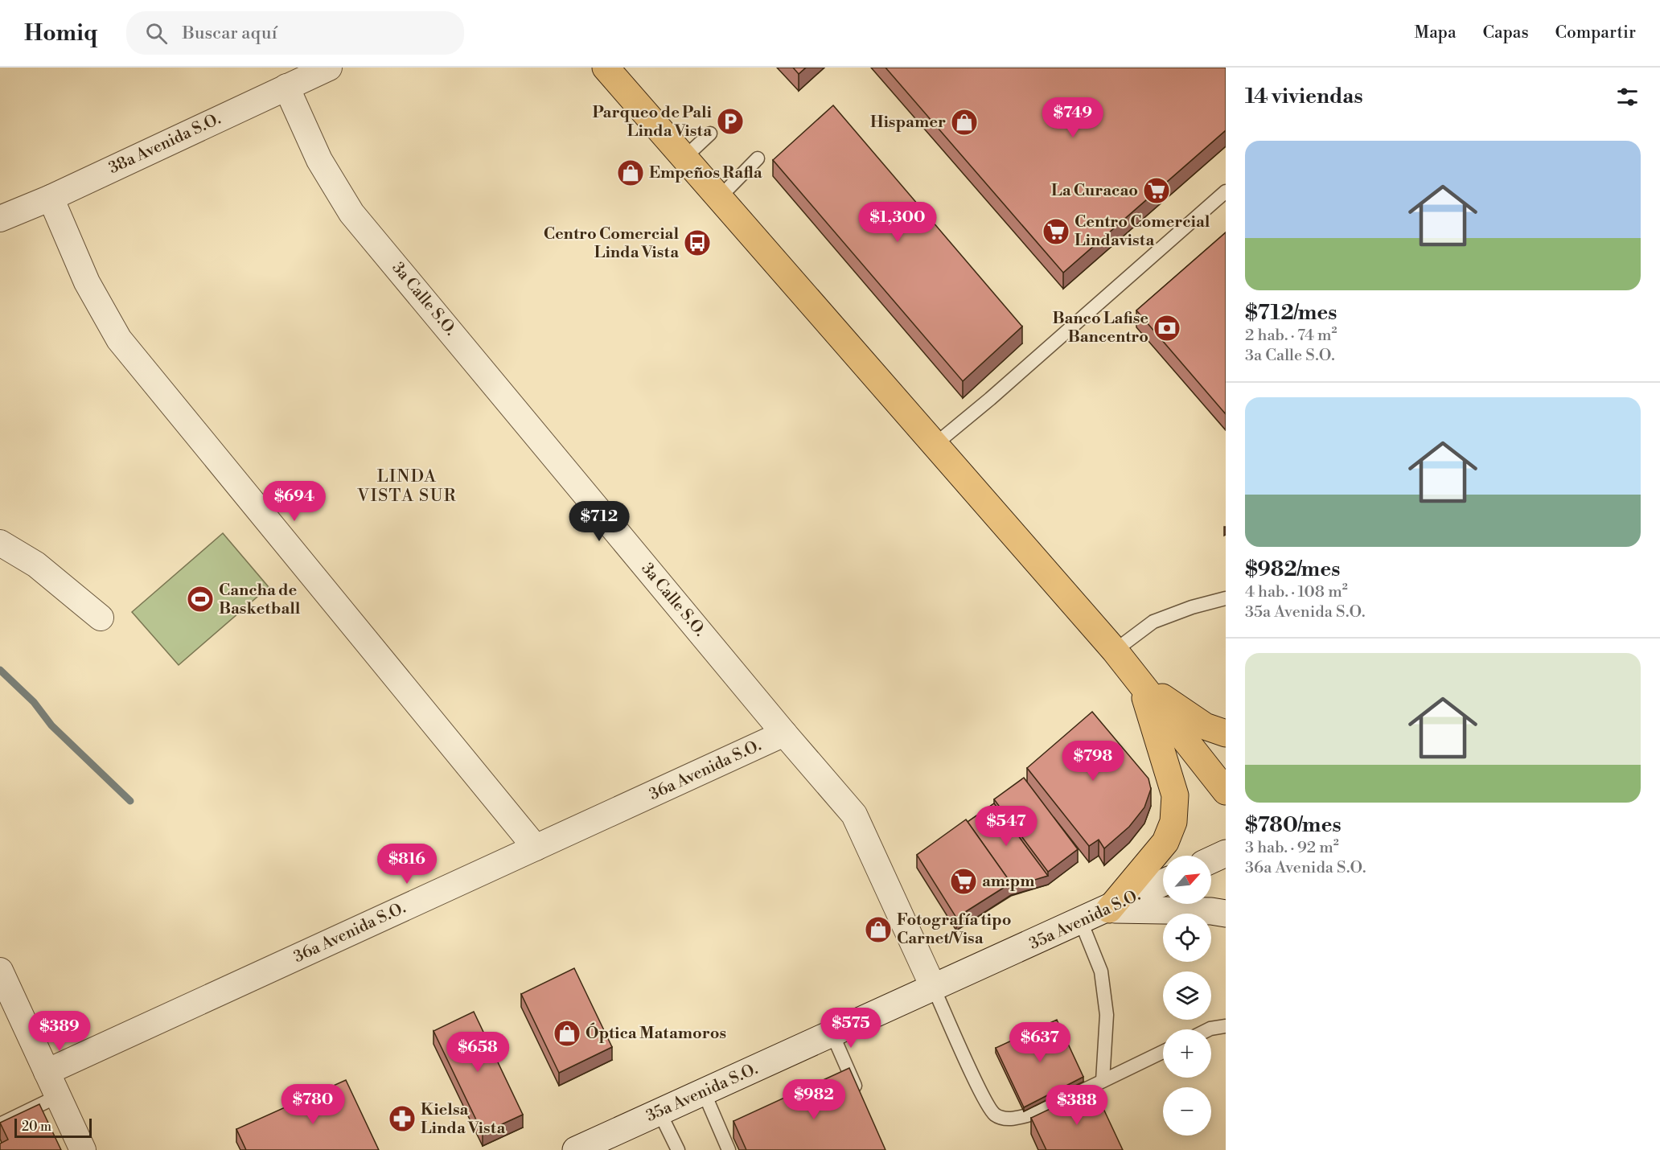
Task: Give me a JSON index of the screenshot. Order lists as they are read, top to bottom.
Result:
{
  "streets": {
    "main road": ["35a Avenida S.O."],
    "street": ["38a Avenida S.O.", "3a Calle S.O.", "36a Avenida S.O."]
  },
  "crossings": [
    ["38a Avenida S.O.", "3a Calle S.O."],
    ["3a Calle S.O.", "36a Avenida S.O."],
    ["3a Calle S.O.", "35a Avenida S.O."]
  ],
  "districts": ["LINDA VISTA SUR"],
  "places": {
    "parking": ["Parqueo de Pali Linda Vista"],
    "shop": [
      "Hispamer",
      "Empeños Rafla",
      "Fotografía tipo Carnet/Visa",
      "Óptica Matamoros"
    ],
    "supermarket": ["La Curacao", "Centro Comercial Lindavista", "am:pm"],
    "bus stop": ["Centro Comercial Linda Vista"],
    "bank": ["Banco Lafise Bancentro"],
    "sports": ["Cancha de Basketball"],
    "pharmacy": ["Kielsa Linda Vista"]
  },
  "scale_bar": "20 m",
  "north": "top right",
  "page": {
    "header": "Homiq",
    "search": "Buscar aquí",
    "nav": ["Mapa", "Capas", "Compartir"],
    "heading": "14 viviendas",
    "price": [
      "$749",
      "$1,300",
      "$694",
      "$712",
      "$798",
      "$547",
      "$816",
      "$575",
      "$389",
      "$637",
      "$658",
      "$982",
      "$780",
      "$388"
    ],
    "list": [
      {
        "name": "$712/mes",
        "note": "2 hab. · 74 m² · 3a Calle S.O."
      },
      {
        "name": "$982/mes",
        "note": "4 hab. · 108 m² · 35a Avenida S.O."
      },
      {
        "name": "$780/mes",
        "note": "3 hab. · 92 m² · 36a Avenida S.O."
      }
    ],
    "map_buttons": ["+", "−"],
    "scale": "20 m"
  }
}
